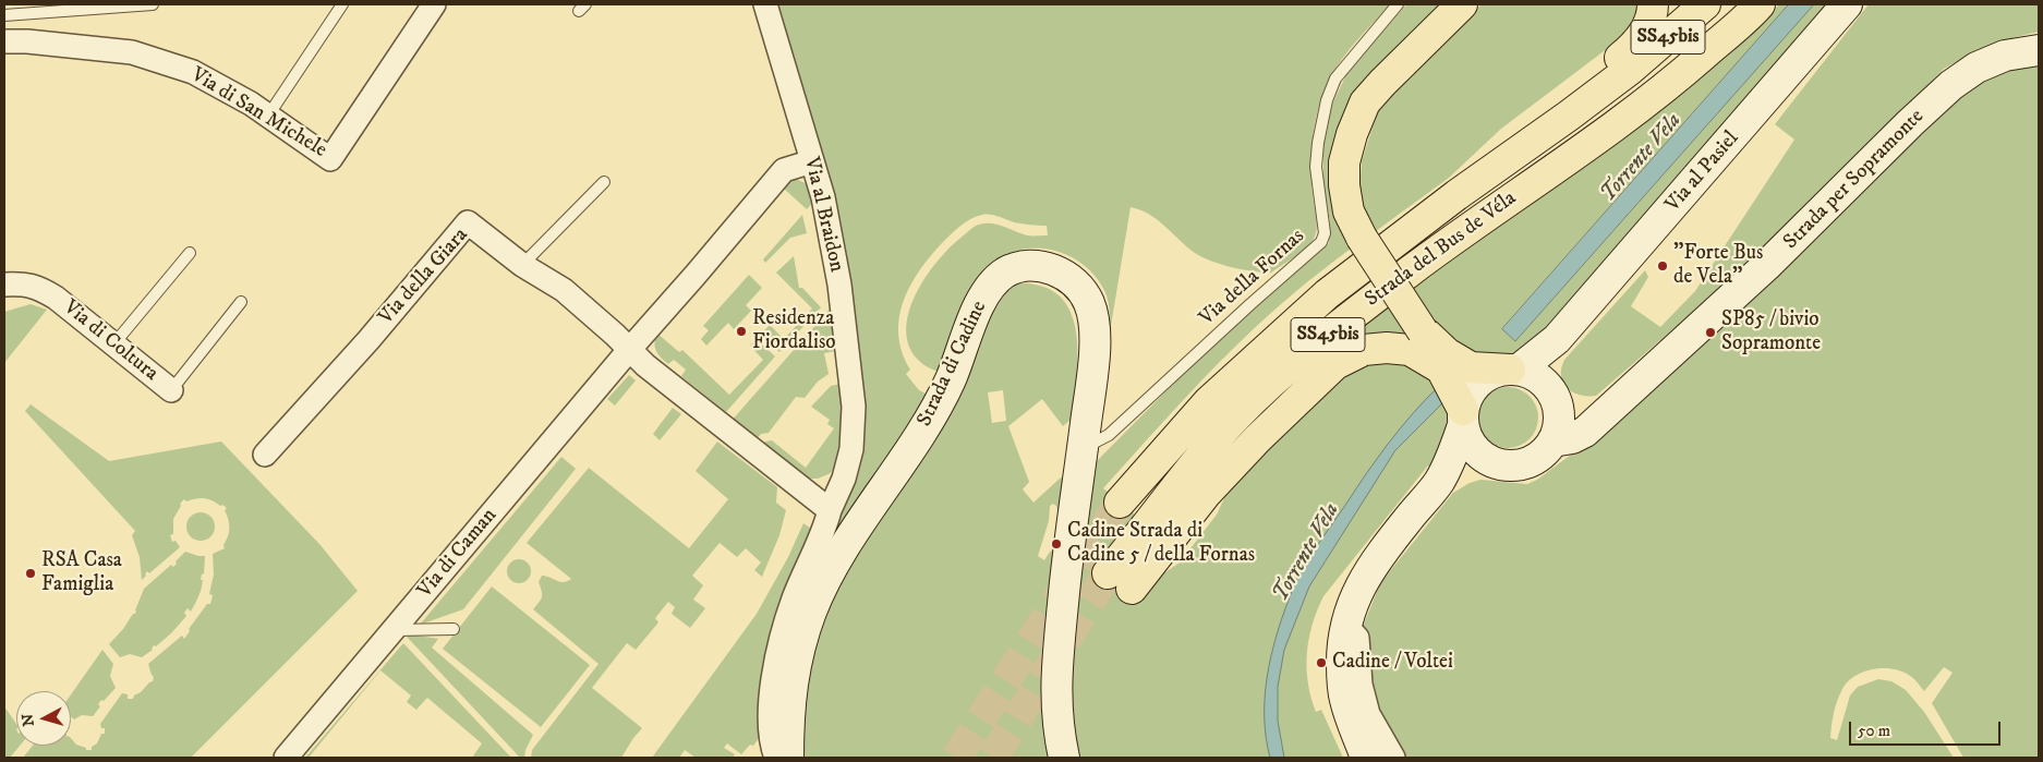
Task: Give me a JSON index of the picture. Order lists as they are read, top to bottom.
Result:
{
  "streets": {
    "highway": ["SS45bis", "Strada del Bus de Véla"],
    "street": [
      "Via di San Michele",
      "Via al Pasiel",
      "Strada per Sopramonte",
      "Via al Braidon",
      "Via della Giara",
      "Via di Coltura",
      "Strada di Cadine",
      "Via di Caman"
    ],
    "lane": ["Via della Fornas"]
  },
  "crossings": [
    ["Via al Pasiel", "Strada per Sopramonte"],
    ["Via al Braidon", "Via della Giara"],
    ["Via della Giara", "Via di Caman"],
    ["Via della Fornas", "Strada di Cadine"]
  ],
  "water": ["Torrente Vela"],
  "places": [
    "\"Forte Bus de Vela\"",
    "Residenza Fiordaliso",
    "SP85 / bivio Sopramonte",
    "Cadine Strada di Cadine 5 / della Fornas",
    "RSA Casa Famiglia",
    "Cadine / Voltei"
  ],
  "scale_bar": "50 m",
  "north": "left"
}
